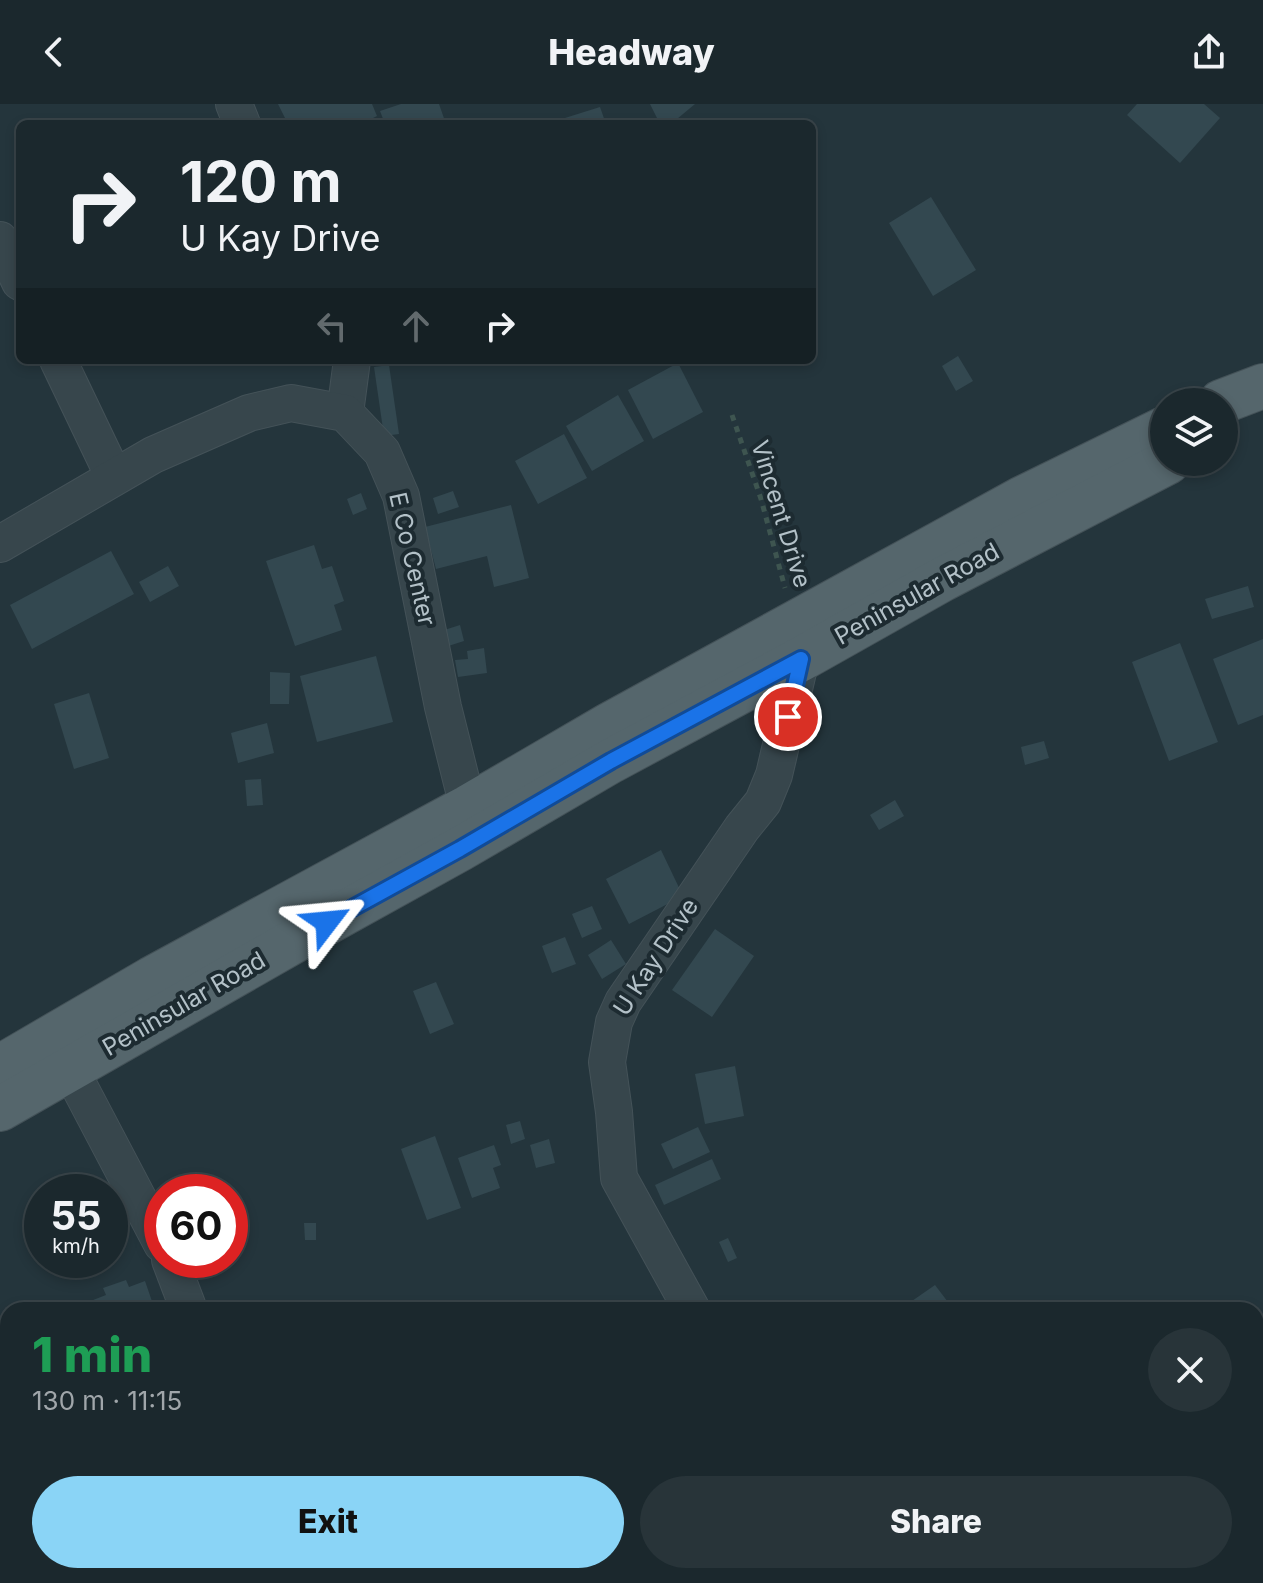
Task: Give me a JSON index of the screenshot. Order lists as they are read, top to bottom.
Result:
{
  "streets": {
    "main road": ["Peninsular Road"],
    "street": ["E Co Center", "U Kay Drive"],
    "path": ["Vincent Drive"]
  },
  "crossings": [
    ["Vincent Drive", "Peninsular Road"],
    ["Vincent Drive", "U Kay Drive"],
    ["E Co Center", "Peninsular Road"],
    ["Peninsular Road", "U Kay Drive"]
  ],
  "page": {
    "header": "Headway",
    "turn": ["120 m", "U Kay Drive"],
    "speed": "55 km/h",
    "limit": "60",
    "heading": ["1 min", "130 m · 11:15"],
    "buttons": ["Exit", "Share"]
  }
}
